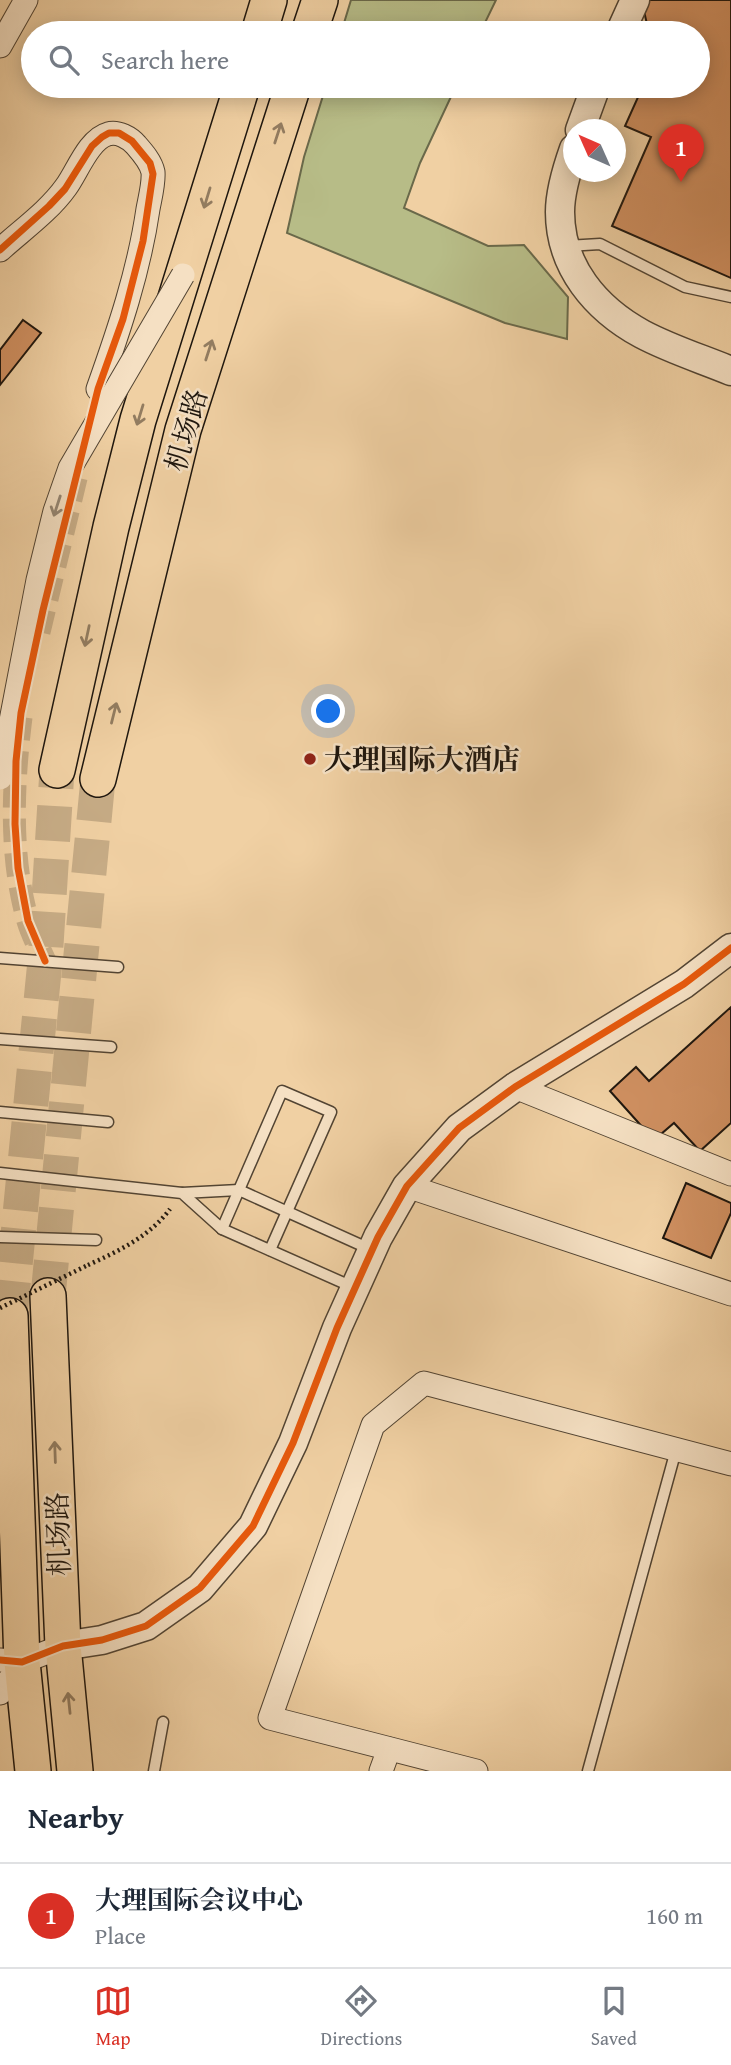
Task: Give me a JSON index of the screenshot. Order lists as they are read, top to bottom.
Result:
{
  "streets": {
    "main road": ["机场路"]
  },
  "places": ["大理国际大酒店"],
  "north": "top left",
  "page": {
    "search": "Search here",
    "pins": "1",
    "heading": "Nearby",
    "list": [
      {
        "mark": "1",
        "name": "大理国际会议中心",
        "note": "Place",
        "value": "160 m"
      }
    ],
    "nav": ["Map", "Directions", "Saved"]
  }
}
